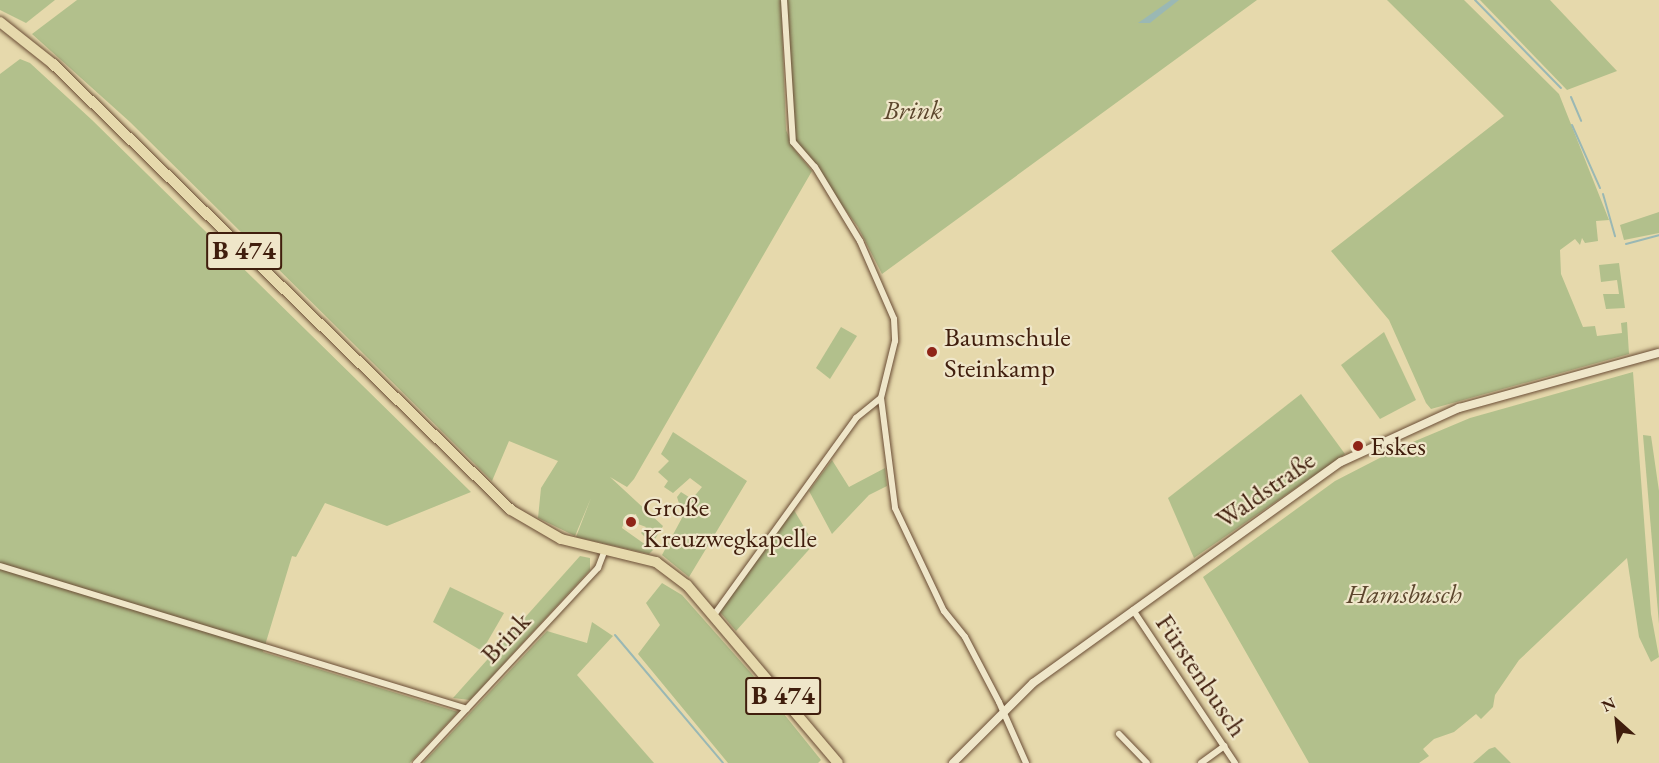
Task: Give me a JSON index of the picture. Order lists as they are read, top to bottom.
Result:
{
  "streets": {
    "main road": ["B 474"],
    "street": ["Waldstraße", "Brink", "Fürstenbusch"]
  },
  "crossings": [
    ["B 474", "Brink"],
    ["Waldstraße", "Fürstenbusch"]
  ],
  "parks": ["Brink", "Hamsbusch"],
  "places": ["Baumschule Steinkamp", "Eskes", "Große Kreuzwegkapelle"],
  "north": "top left"
}
